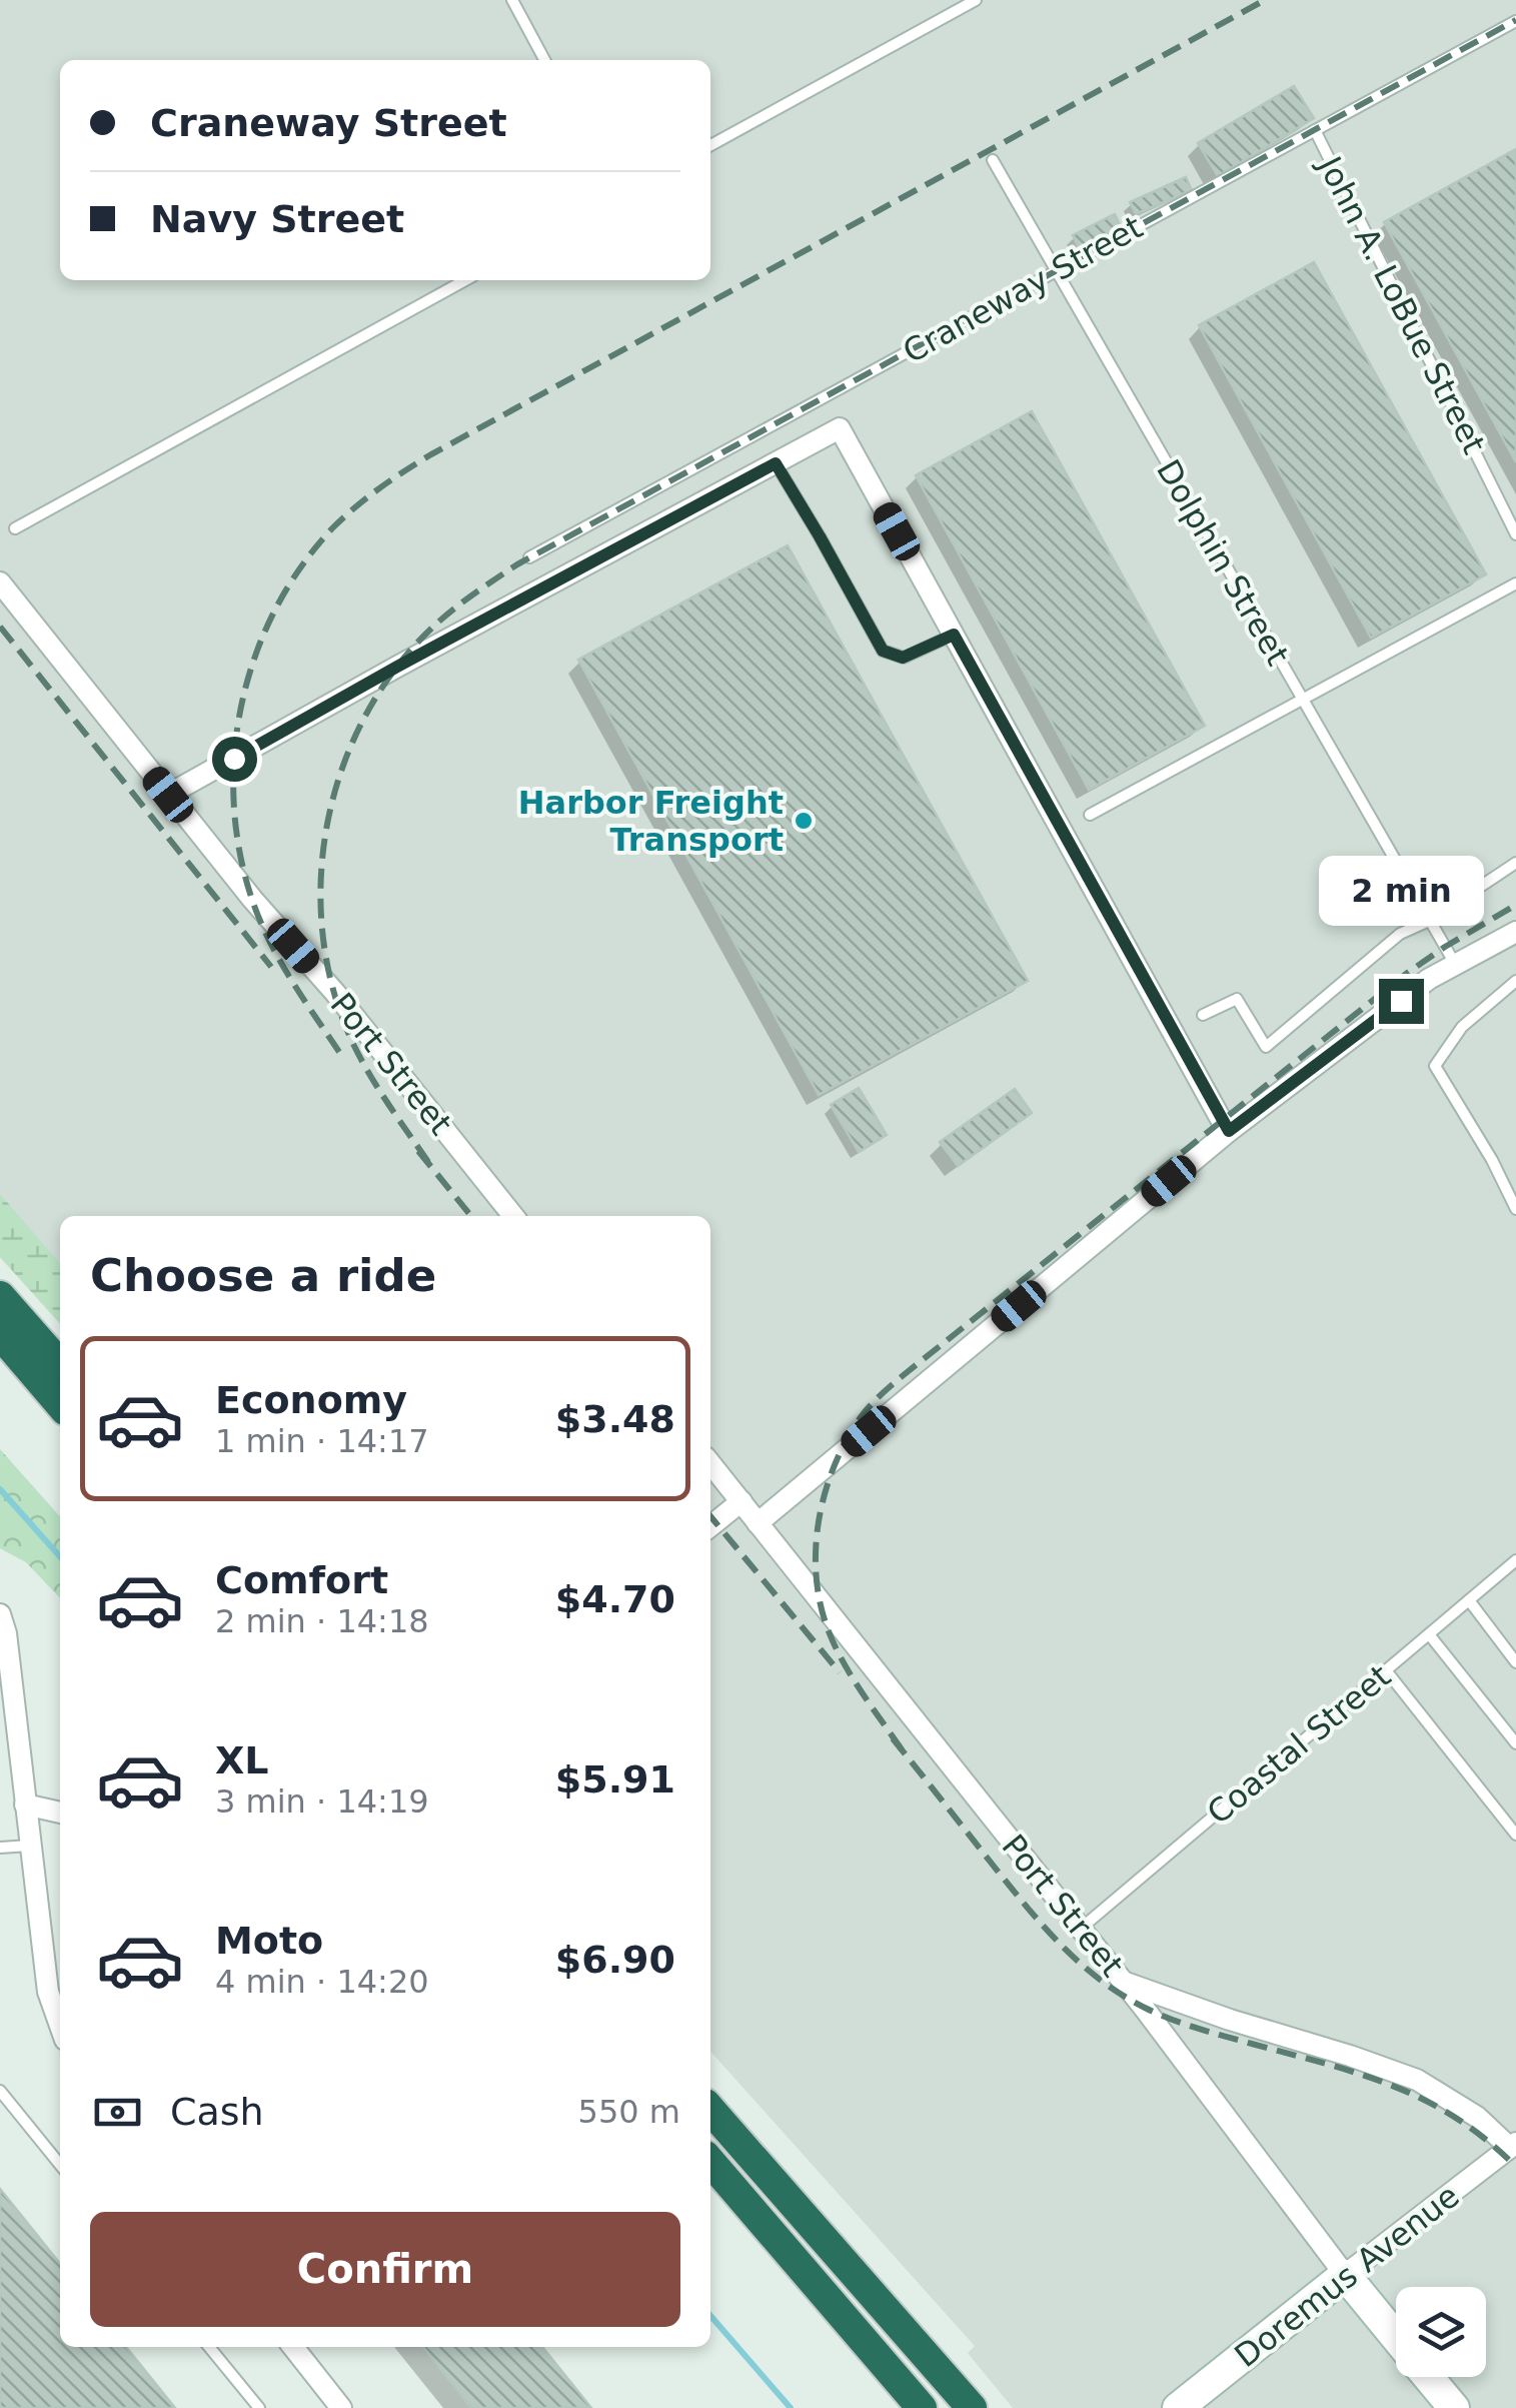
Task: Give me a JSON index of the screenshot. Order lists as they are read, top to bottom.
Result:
{
  "streets": {
    "main road": ["Port Street", "Doremus Avenue"],
    "lane": [
      "Craneway Street",
      "John A. LoBue Street",
      "Dolphin Street",
      "Coastal Street"
    ]
  },
  "crossings": [
    ["Craneway Street", "John A. LoBue Street"],
    ["Craneway Street", "Dolphin Street"],
    ["Port Street", "Coastal Street"],
    ["Port Street", "Doremus Avenue"]
  ],
  "places": ["Harbor Freight Transport"],
  "page": {
    "banner": ["Craneway Street", "Navy Street"],
    "bubble": "2 min",
    "heading": "Choose a ride",
    "list": [
      {
        "name": "Economy",
        "note": "1 min · 14:17",
        "value": "$3.48"
      },
      {
        "name": "Comfort",
        "note": "2 min · 14:18",
        "value": "$4.70"
      },
      {
        "name": "XL",
        "note": "3 min · 14:19",
        "value": "$5.91"
      },
      {
        "name": "Moto",
        "note": "4 min · 14:20",
        "value": "$6.90"
      }
    ],
    "pay": ["Cash", "550 m"],
    "buttons": "Confirm"
  }
}
